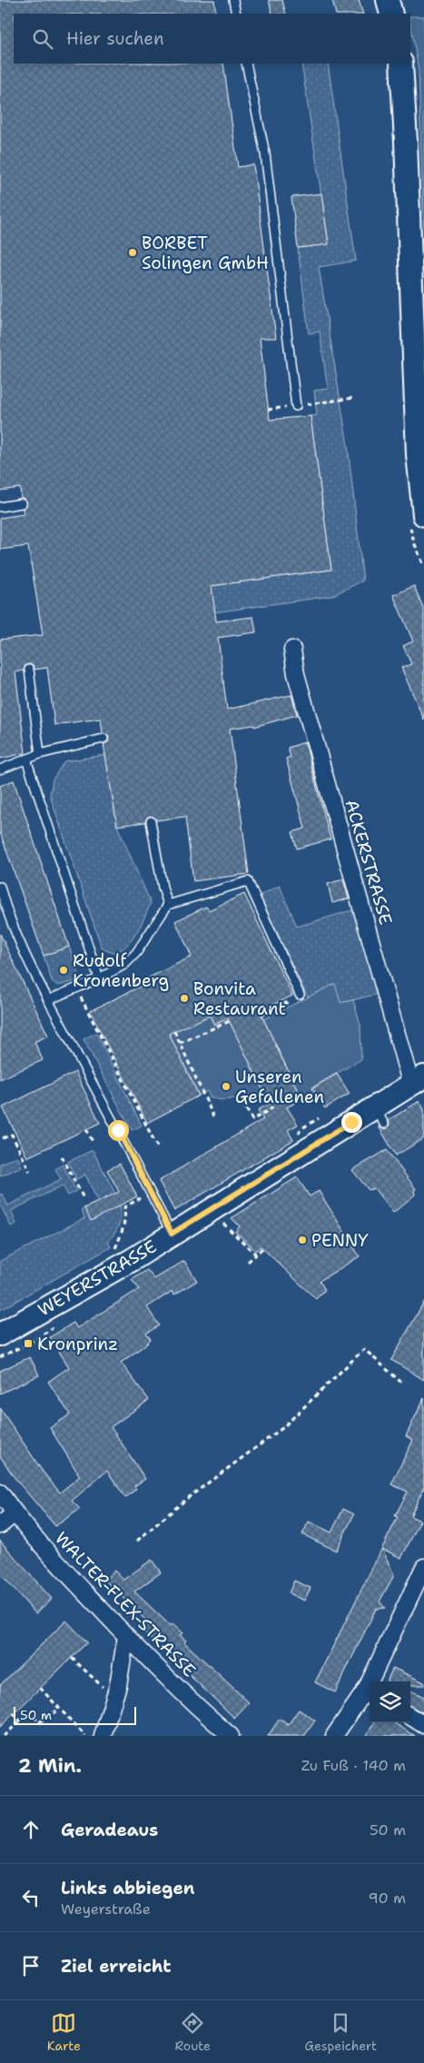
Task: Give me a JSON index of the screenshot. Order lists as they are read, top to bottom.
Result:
{
  "streets": {
    "main road": ["WEYERSTRASSE"],
    "street": ["ACKERSTRASSE", "WALTER-FLEX-STRASSE"]
  },
  "crossings": [
    ["ACKERSTRASSE", "WEYERSTRASSE"]
  ],
  "places": {
    "other": [
      "BORBET Solingen GmbH",
      "Rudolf Kronenberg",
      "Bonvita Restaurant",
      "Unseren Gefallenen",
      "PENNY"
    ],
    "transit": ["Kronprinz"]
  },
  "scale_bar": "50 m",
  "page": {
    "search": "Hier suchen",
    "scale": "50 m",
    "heading": ["2 Min.", "Zu Fuß · 140 m"],
    "list": [
      ["Geradeaus", "50 m"],
      ["Links abbiegen", "Weyerstraße", "90 m"],
      "Ziel erreicht"
    ],
    "nav": ["Karte", "Route", "Gespeichert"]
  }
}
